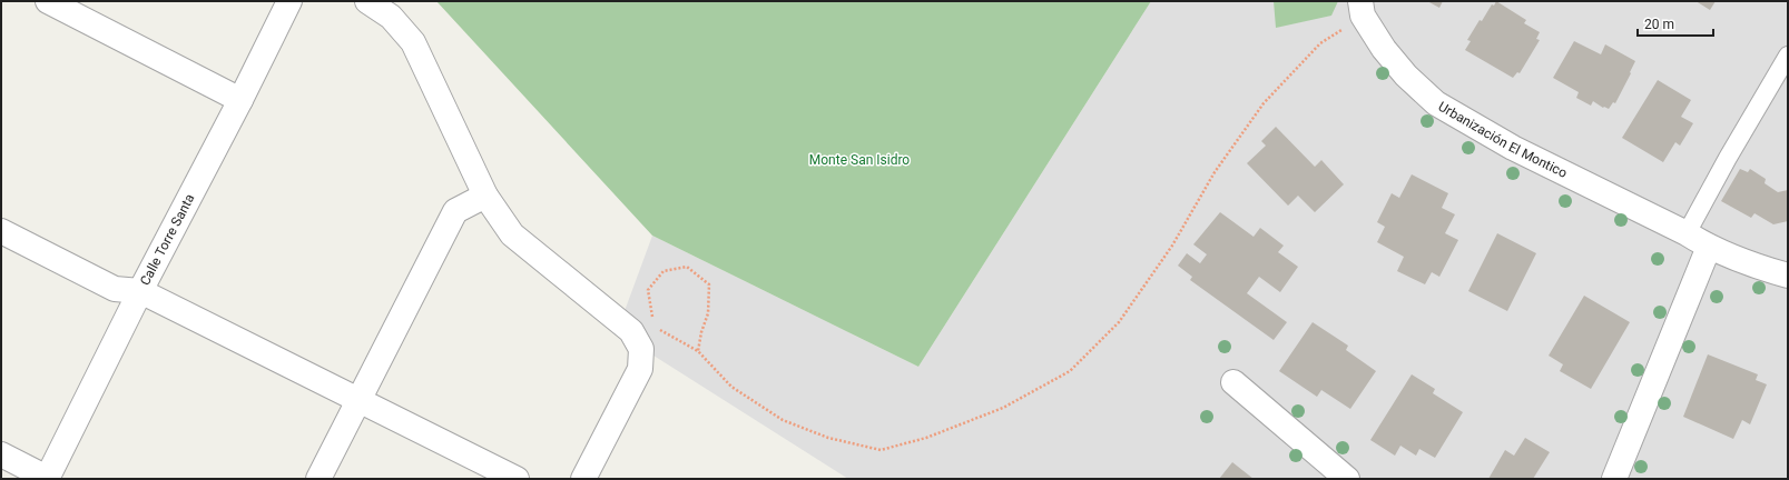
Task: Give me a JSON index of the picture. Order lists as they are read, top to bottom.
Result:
{
  "streets": {
    "street": ["Urbanización El Montico", "Calle Torre Santa"]
  },
  "parks": ["Monte San Isidro"],
  "scale_bar": "20 m"
}
